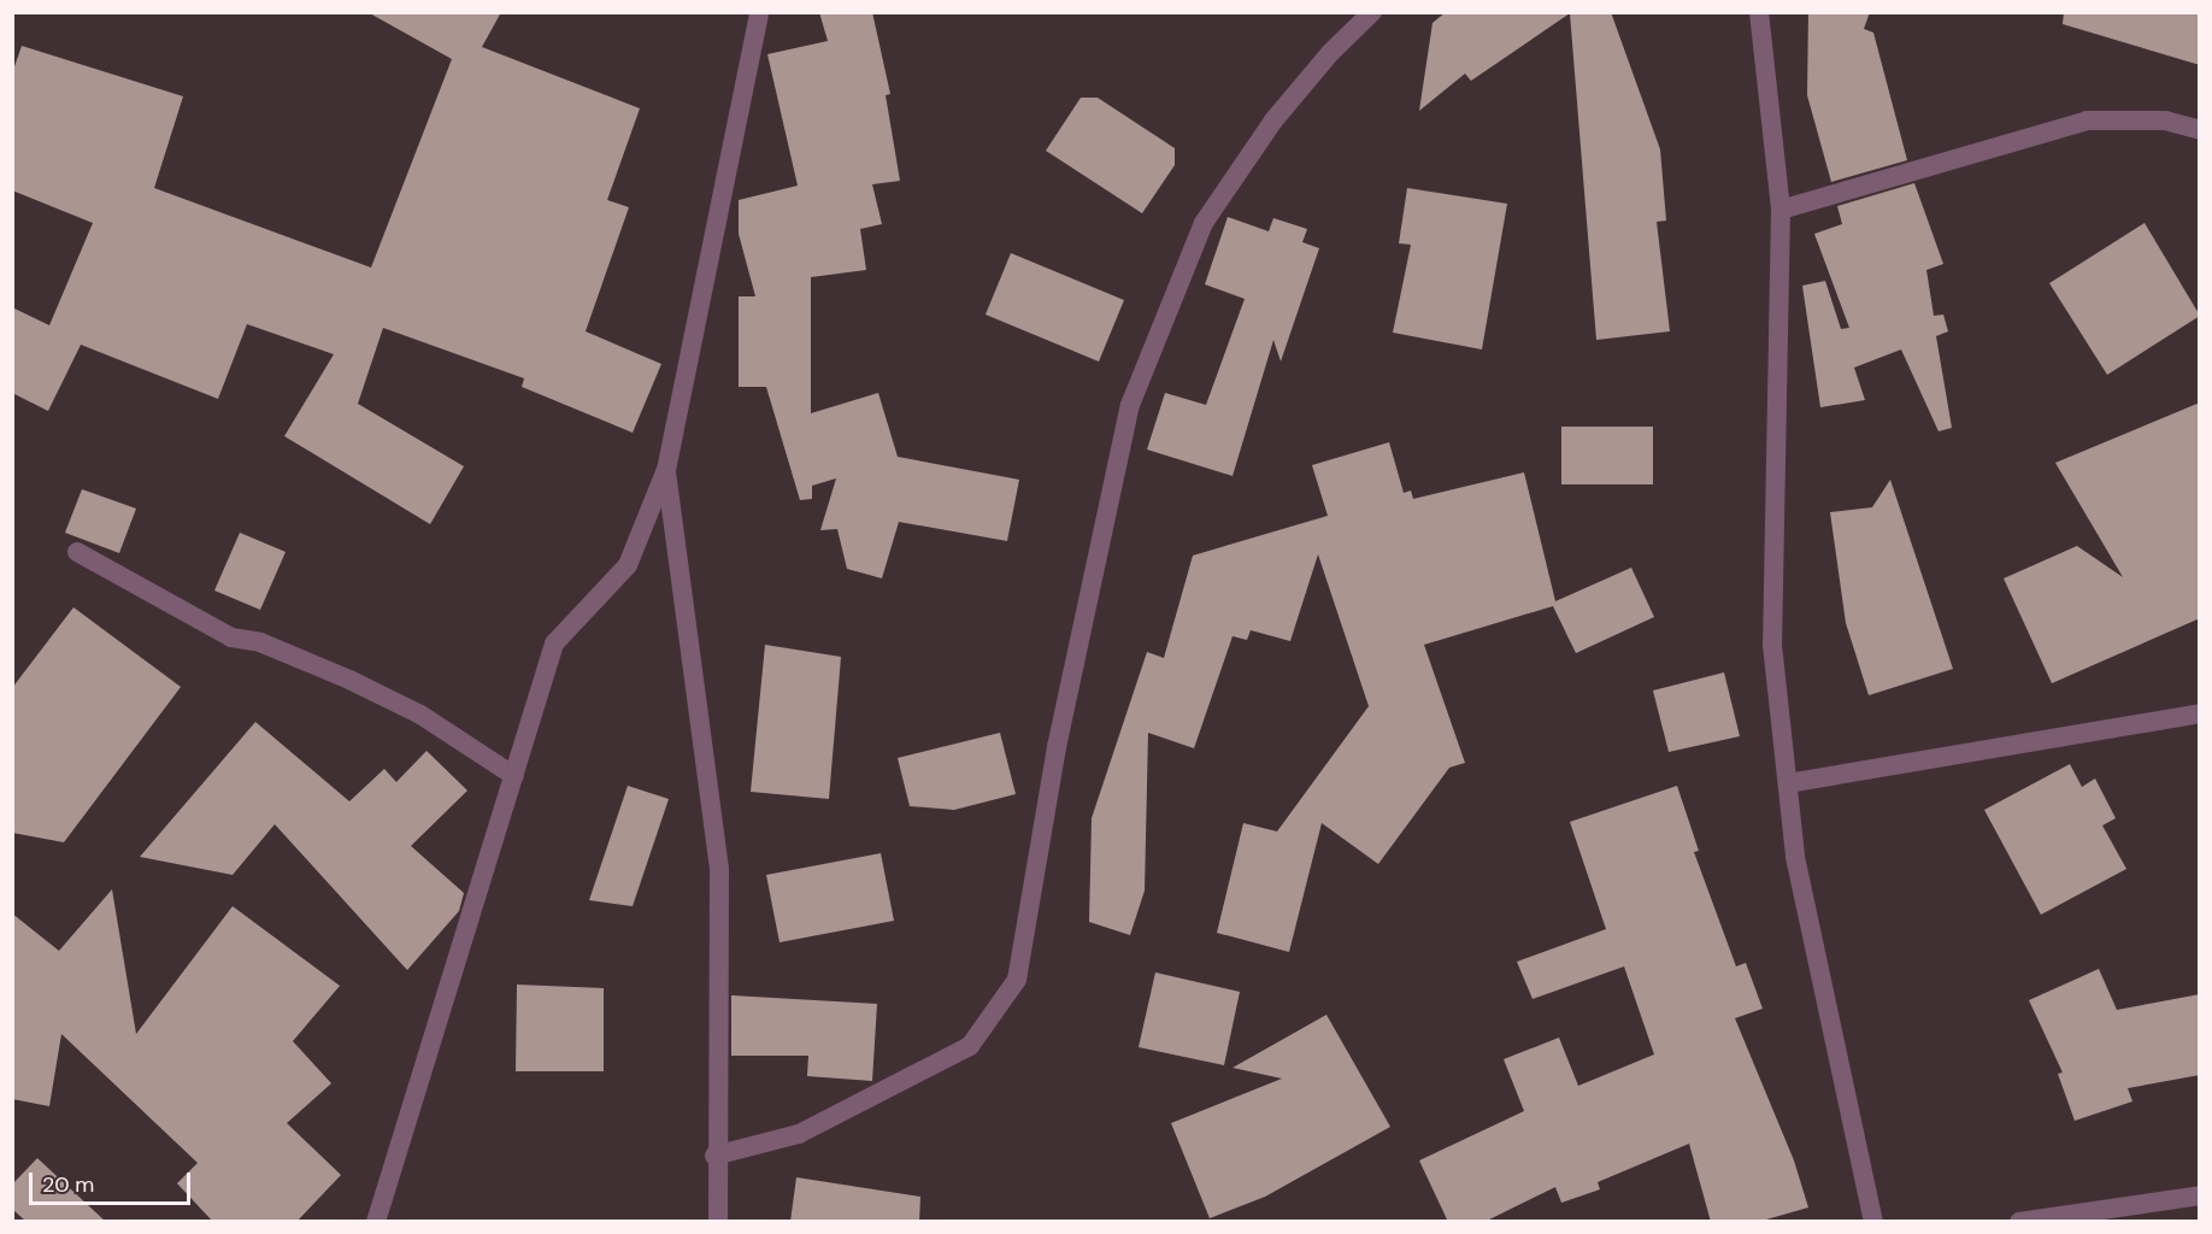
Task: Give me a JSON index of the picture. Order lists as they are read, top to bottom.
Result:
{
  "scale_bar": "20 m"
}
